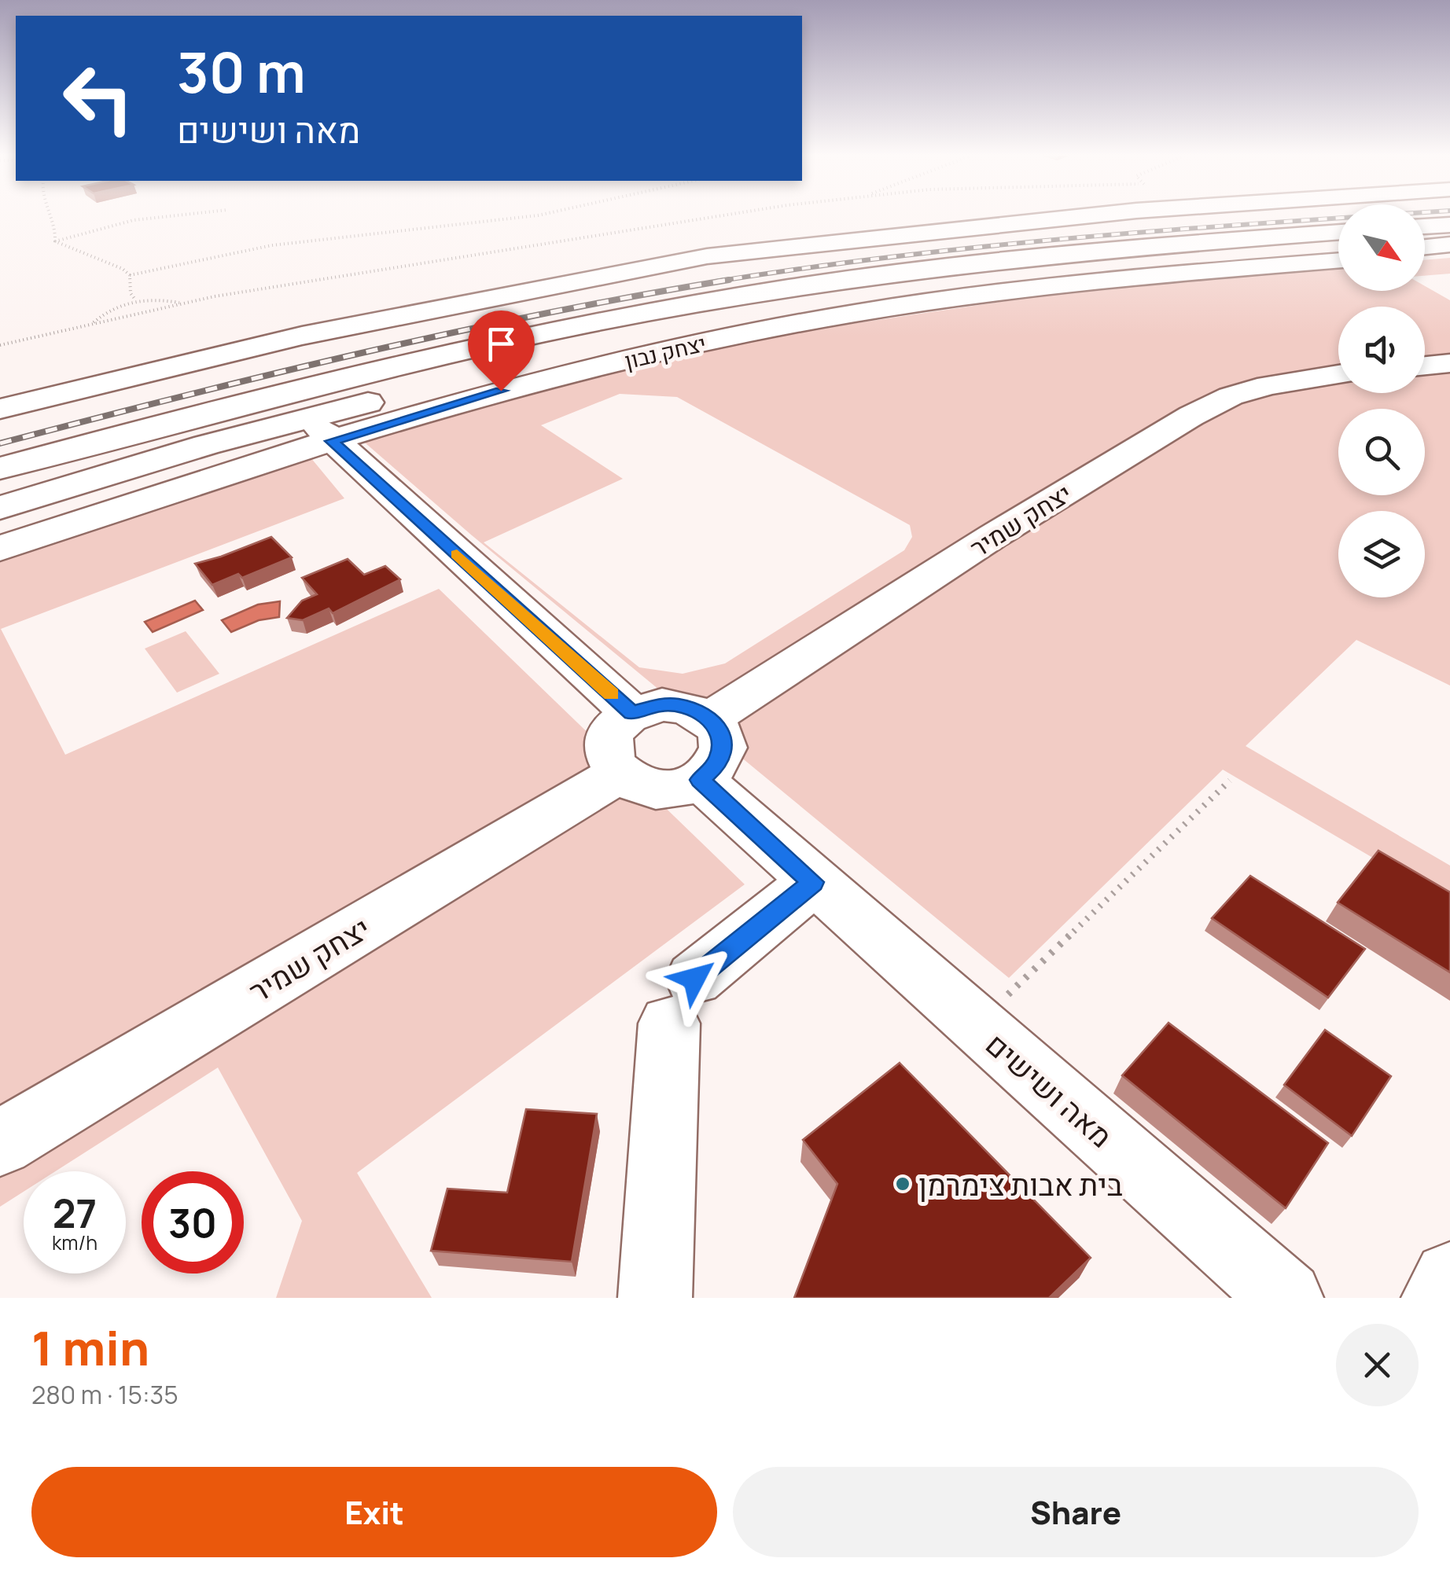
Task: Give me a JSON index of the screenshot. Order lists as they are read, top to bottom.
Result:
{
  "streets": {
    "main road": ["יצחק נבון", "יצחק שמיר", "מאה ושישים"]
  },
  "crossings": [
    ["יצחק שמיר", "מאה ושישים"]
  ],
  "places": ["בית אבות צימרמן"],
  "north": "bottom right",
  "page": {
    "turn": ["30 m", "מאה ושישים"],
    "speed": "27 km/h",
    "limit": "30",
    "heading": ["1 min", "280 m · 15:35"],
    "buttons": ["Exit", "Share"]
  }
}
